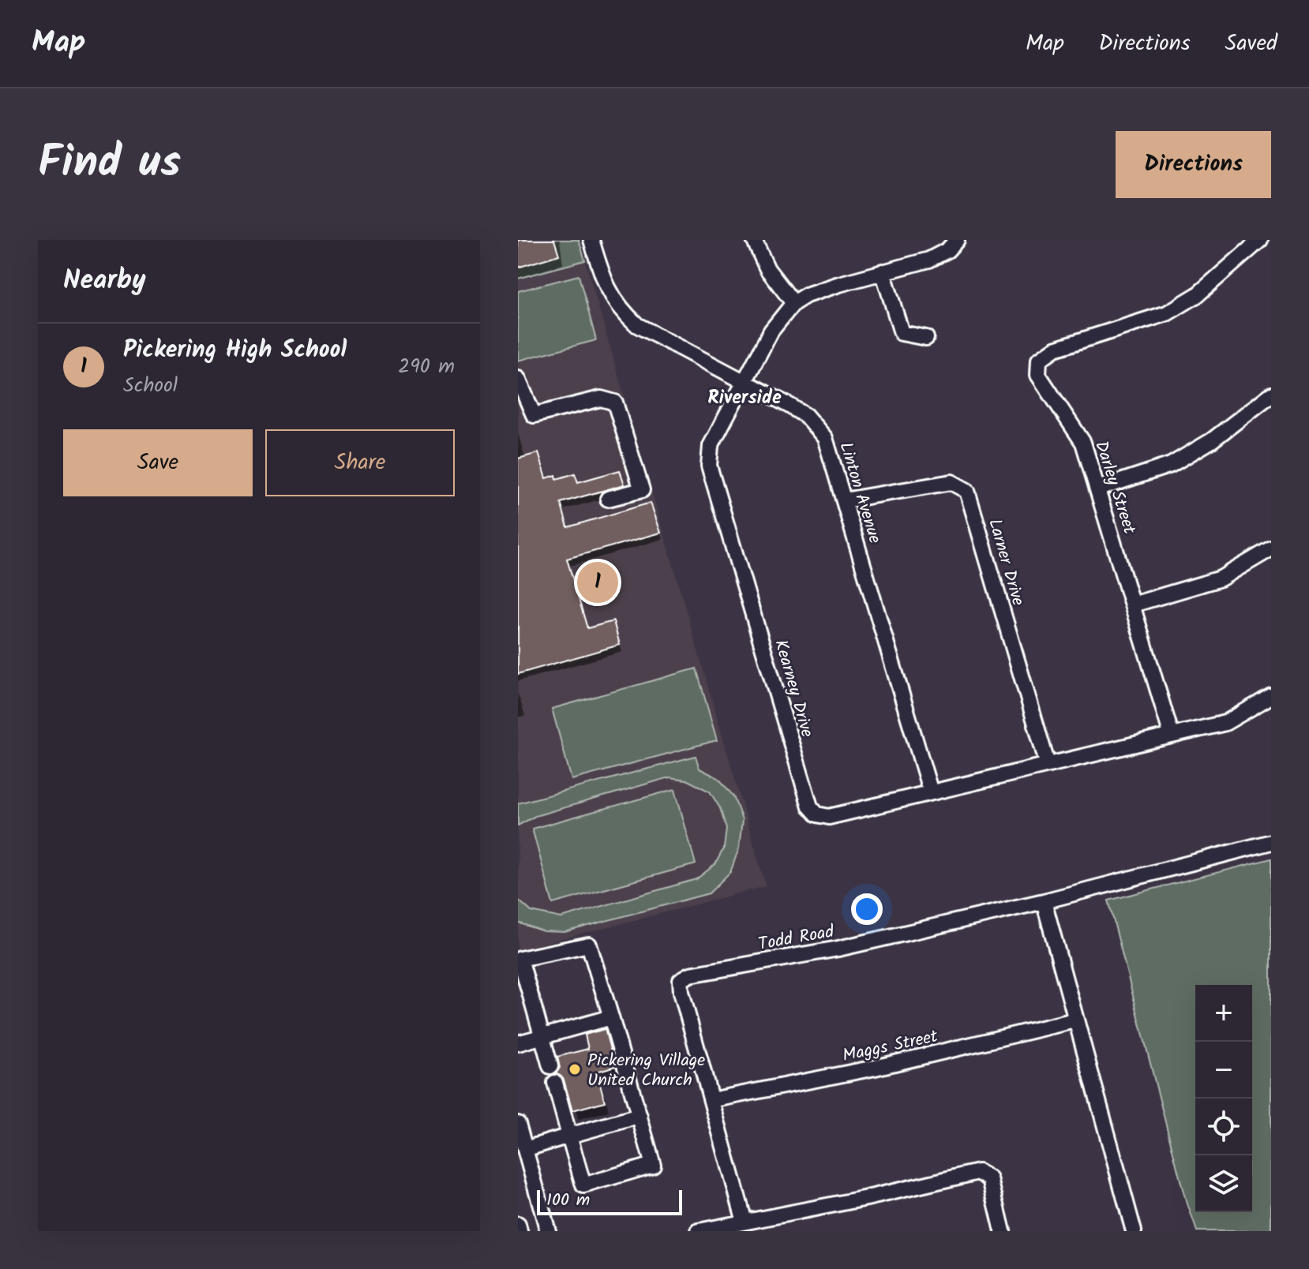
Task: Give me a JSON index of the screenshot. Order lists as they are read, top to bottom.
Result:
{
  "streets": {
    "street": [
      "Darley Street",
      "Linton Avenue",
      "Larner Drive",
      "Kearney Drive",
      "Todd Road",
      "Maggs Street"
    ]
  },
  "crossings": [
    ["Darley Street", "Kearney Drive"],
    ["Linton Avenue", "Larner Drive"],
    ["Linton Avenue", "Kearney Drive"],
    ["Larner Drive", "Kearney Drive"],
    ["Todd Road", "Maggs Street"]
  ],
  "districts": ["Riverside"],
  "places": ["Pickering Village United Church"],
  "scale_bar": "100 m",
  "page": {
    "header": "Map",
    "nav": ["Map", "Directions", "Saved"],
    "title": "Find us",
    "buttons": [
      "Directions",
      ["Save", "Share"]
    ],
    "heading": "Nearby",
    "list": [
      {
        "mark": "1",
        "name": "Pickering High School",
        "note": "School",
        "value": "290 m"
      }
    ],
    "pins": "1",
    "map_buttons": ["+", "−"],
    "scale": "100 m"
  }
}
